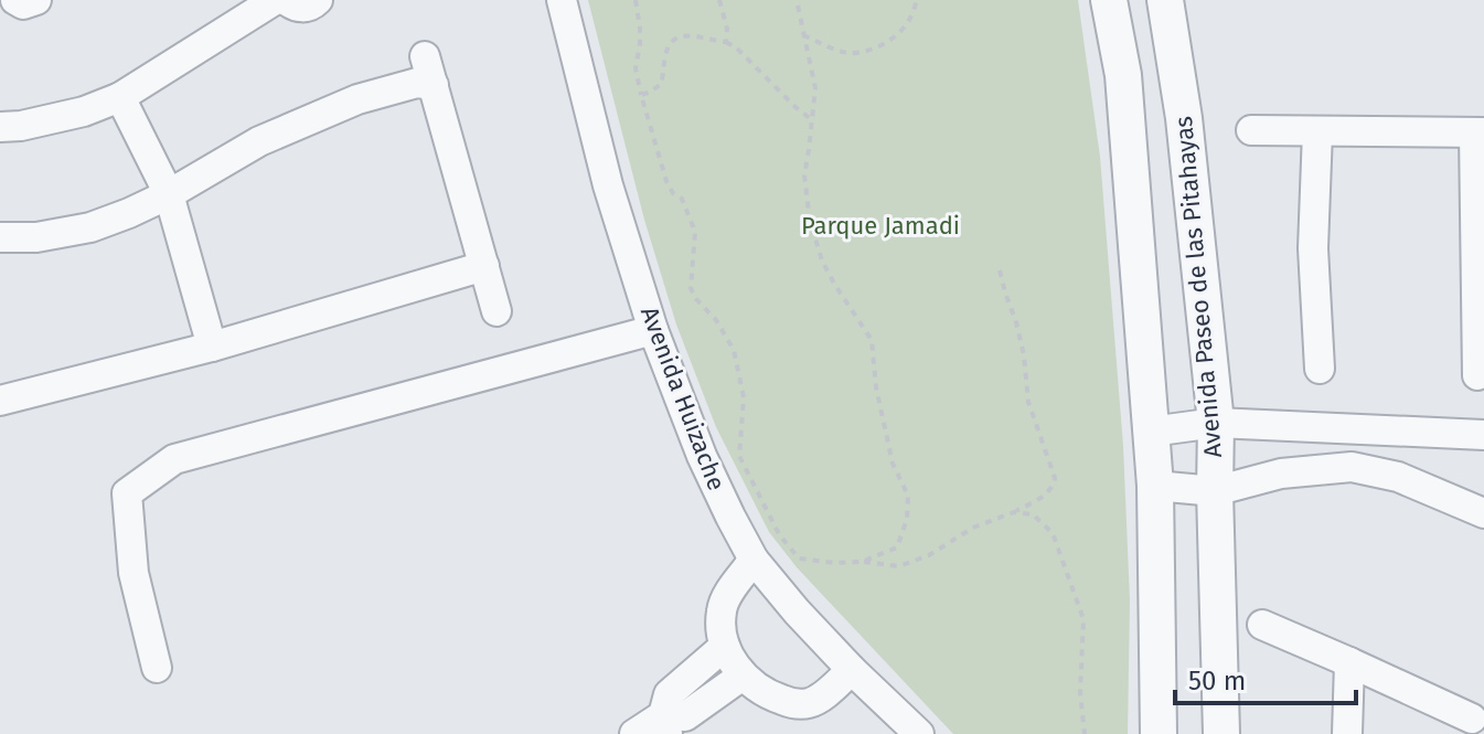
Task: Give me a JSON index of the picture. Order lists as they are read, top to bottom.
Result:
{
  "streets": {
    "street": ["Avenida Paseo de las Pitahayas", "Avenida Huizache"]
  },
  "parks": ["Parque Jamadi"],
  "scale_bar": "50 m"
}
